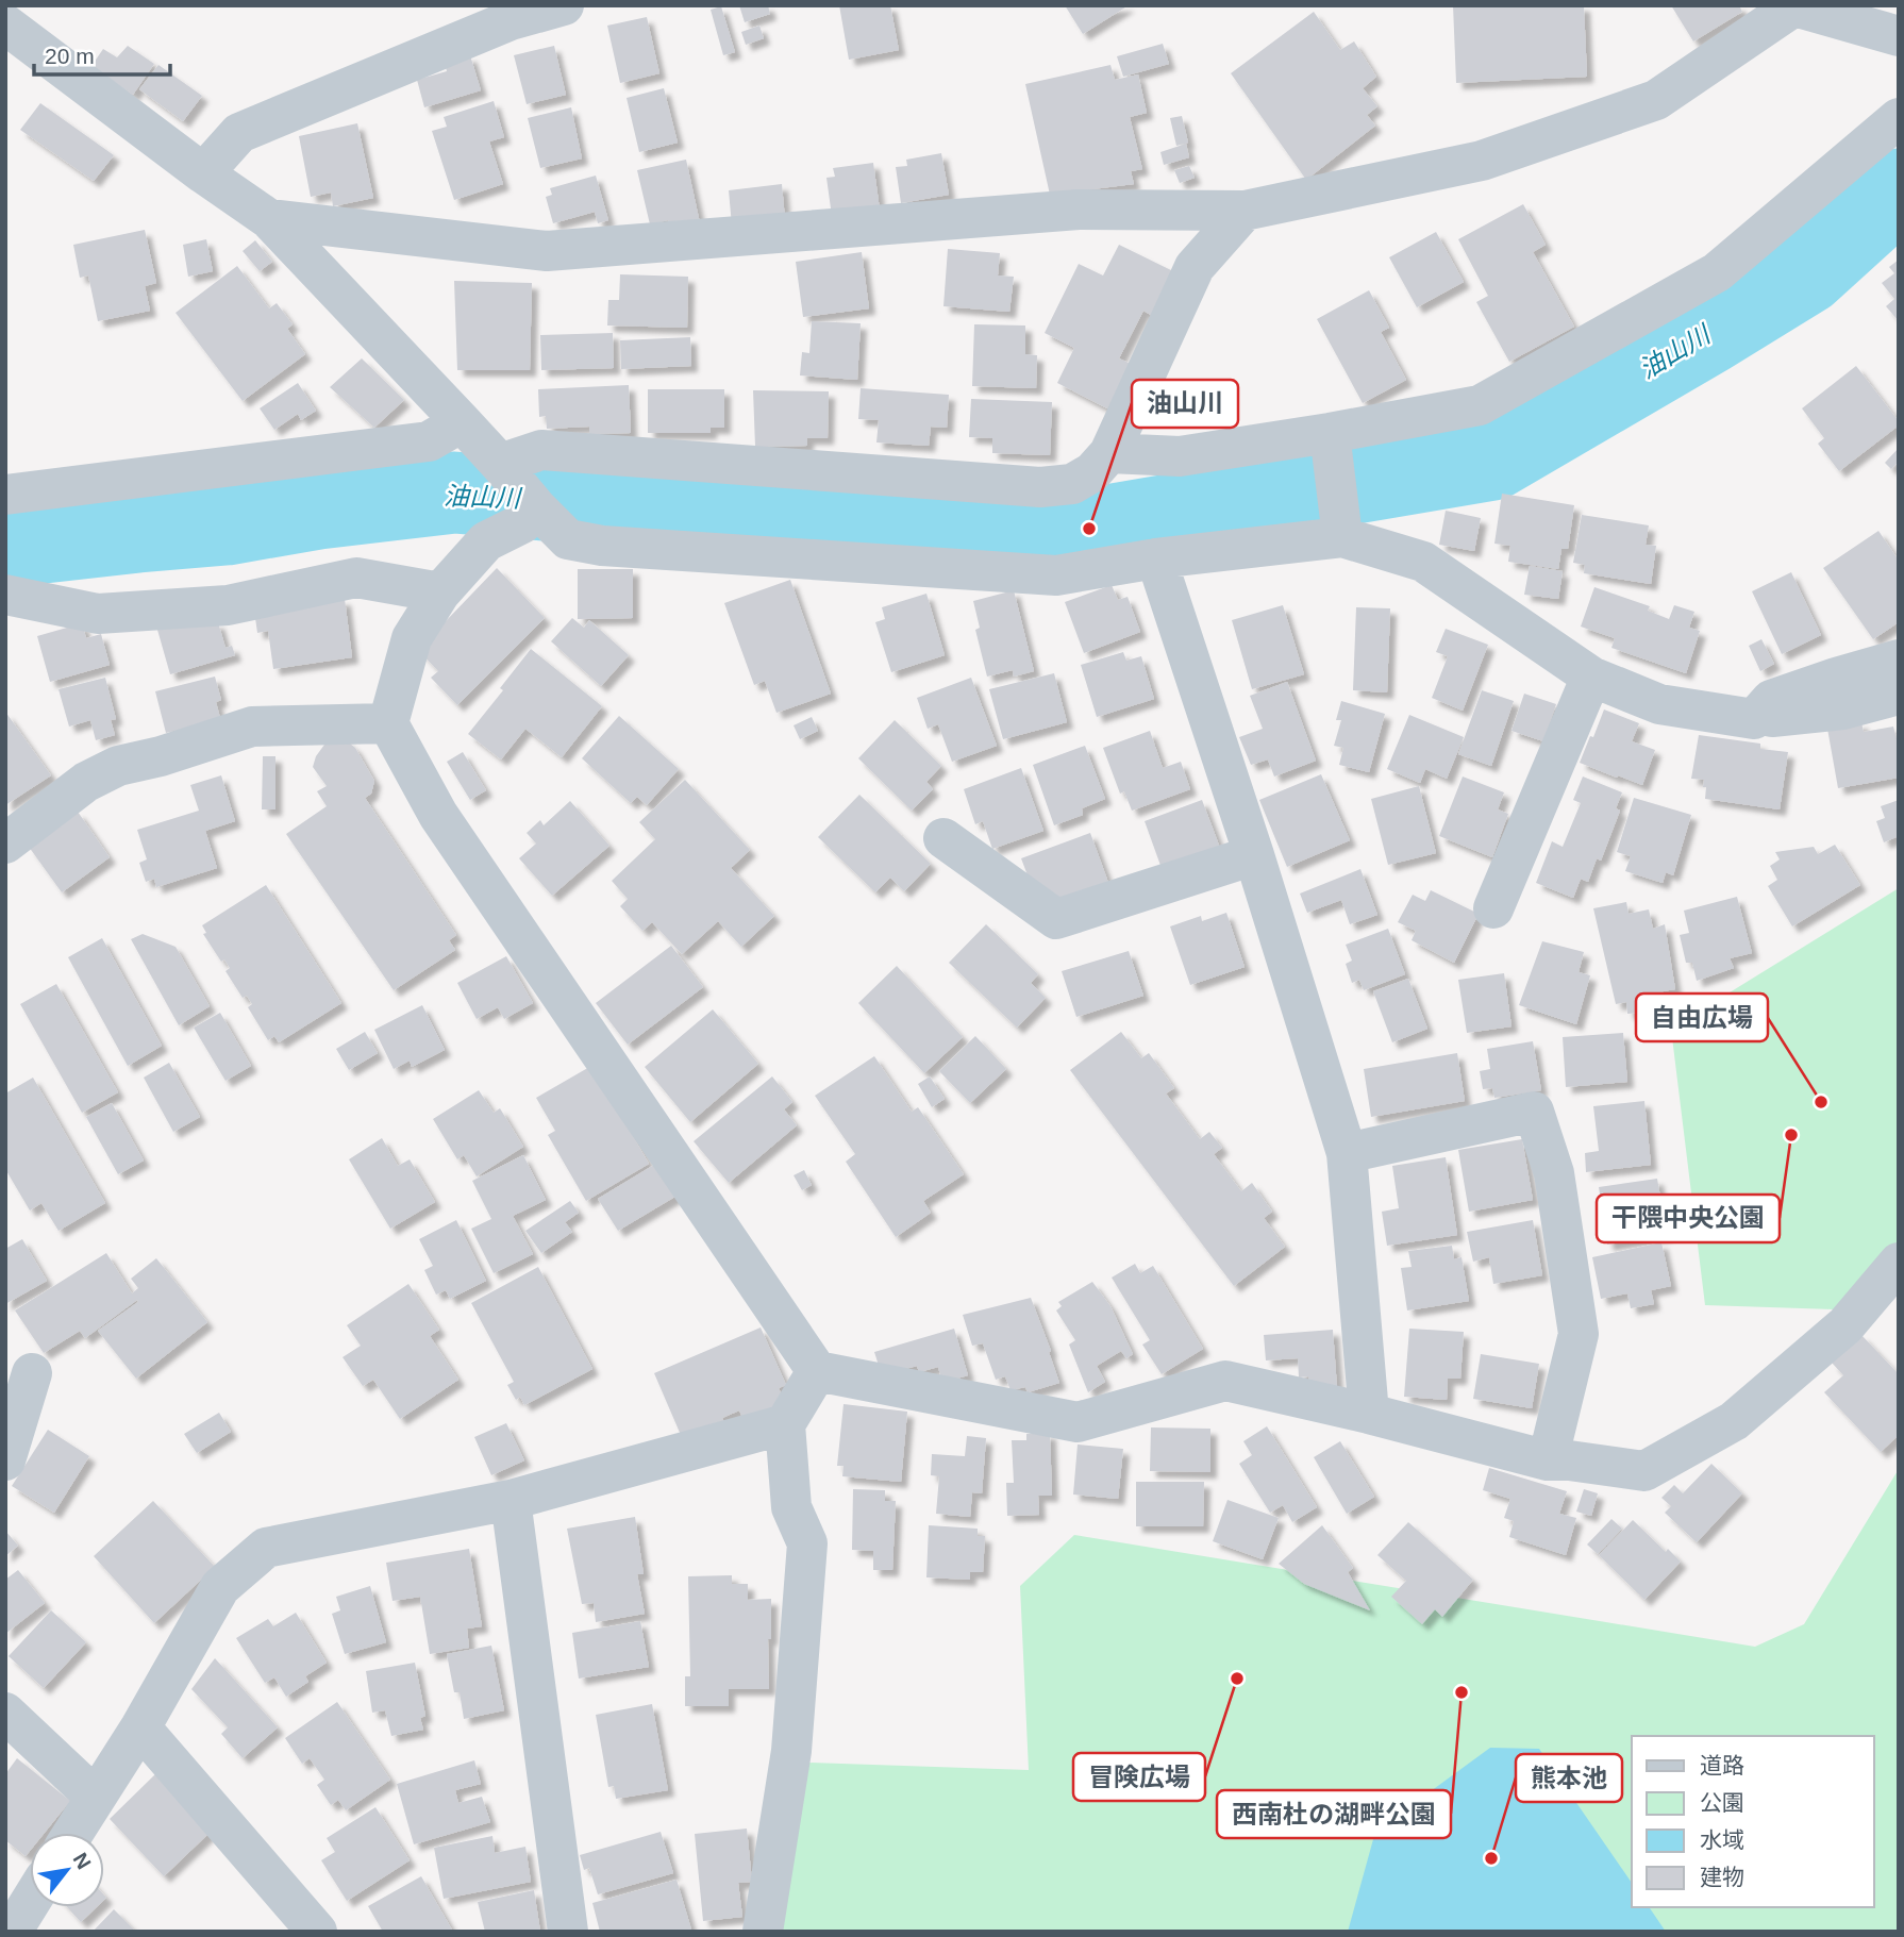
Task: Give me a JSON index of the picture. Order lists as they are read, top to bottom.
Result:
{
  "water": ["油山川"],
  "places": [
    "油山川",
    "自由広場",
    "干隈中央公園",
    "冒険広場",
    "西南杜の湖畔公園",
    "熊本池"
  ],
  "legend": [
    "道路",
    "公園",
    "水域",
    "建物"
  ],
  "scale_bar": "20 m",
  "north": "top right"
}
